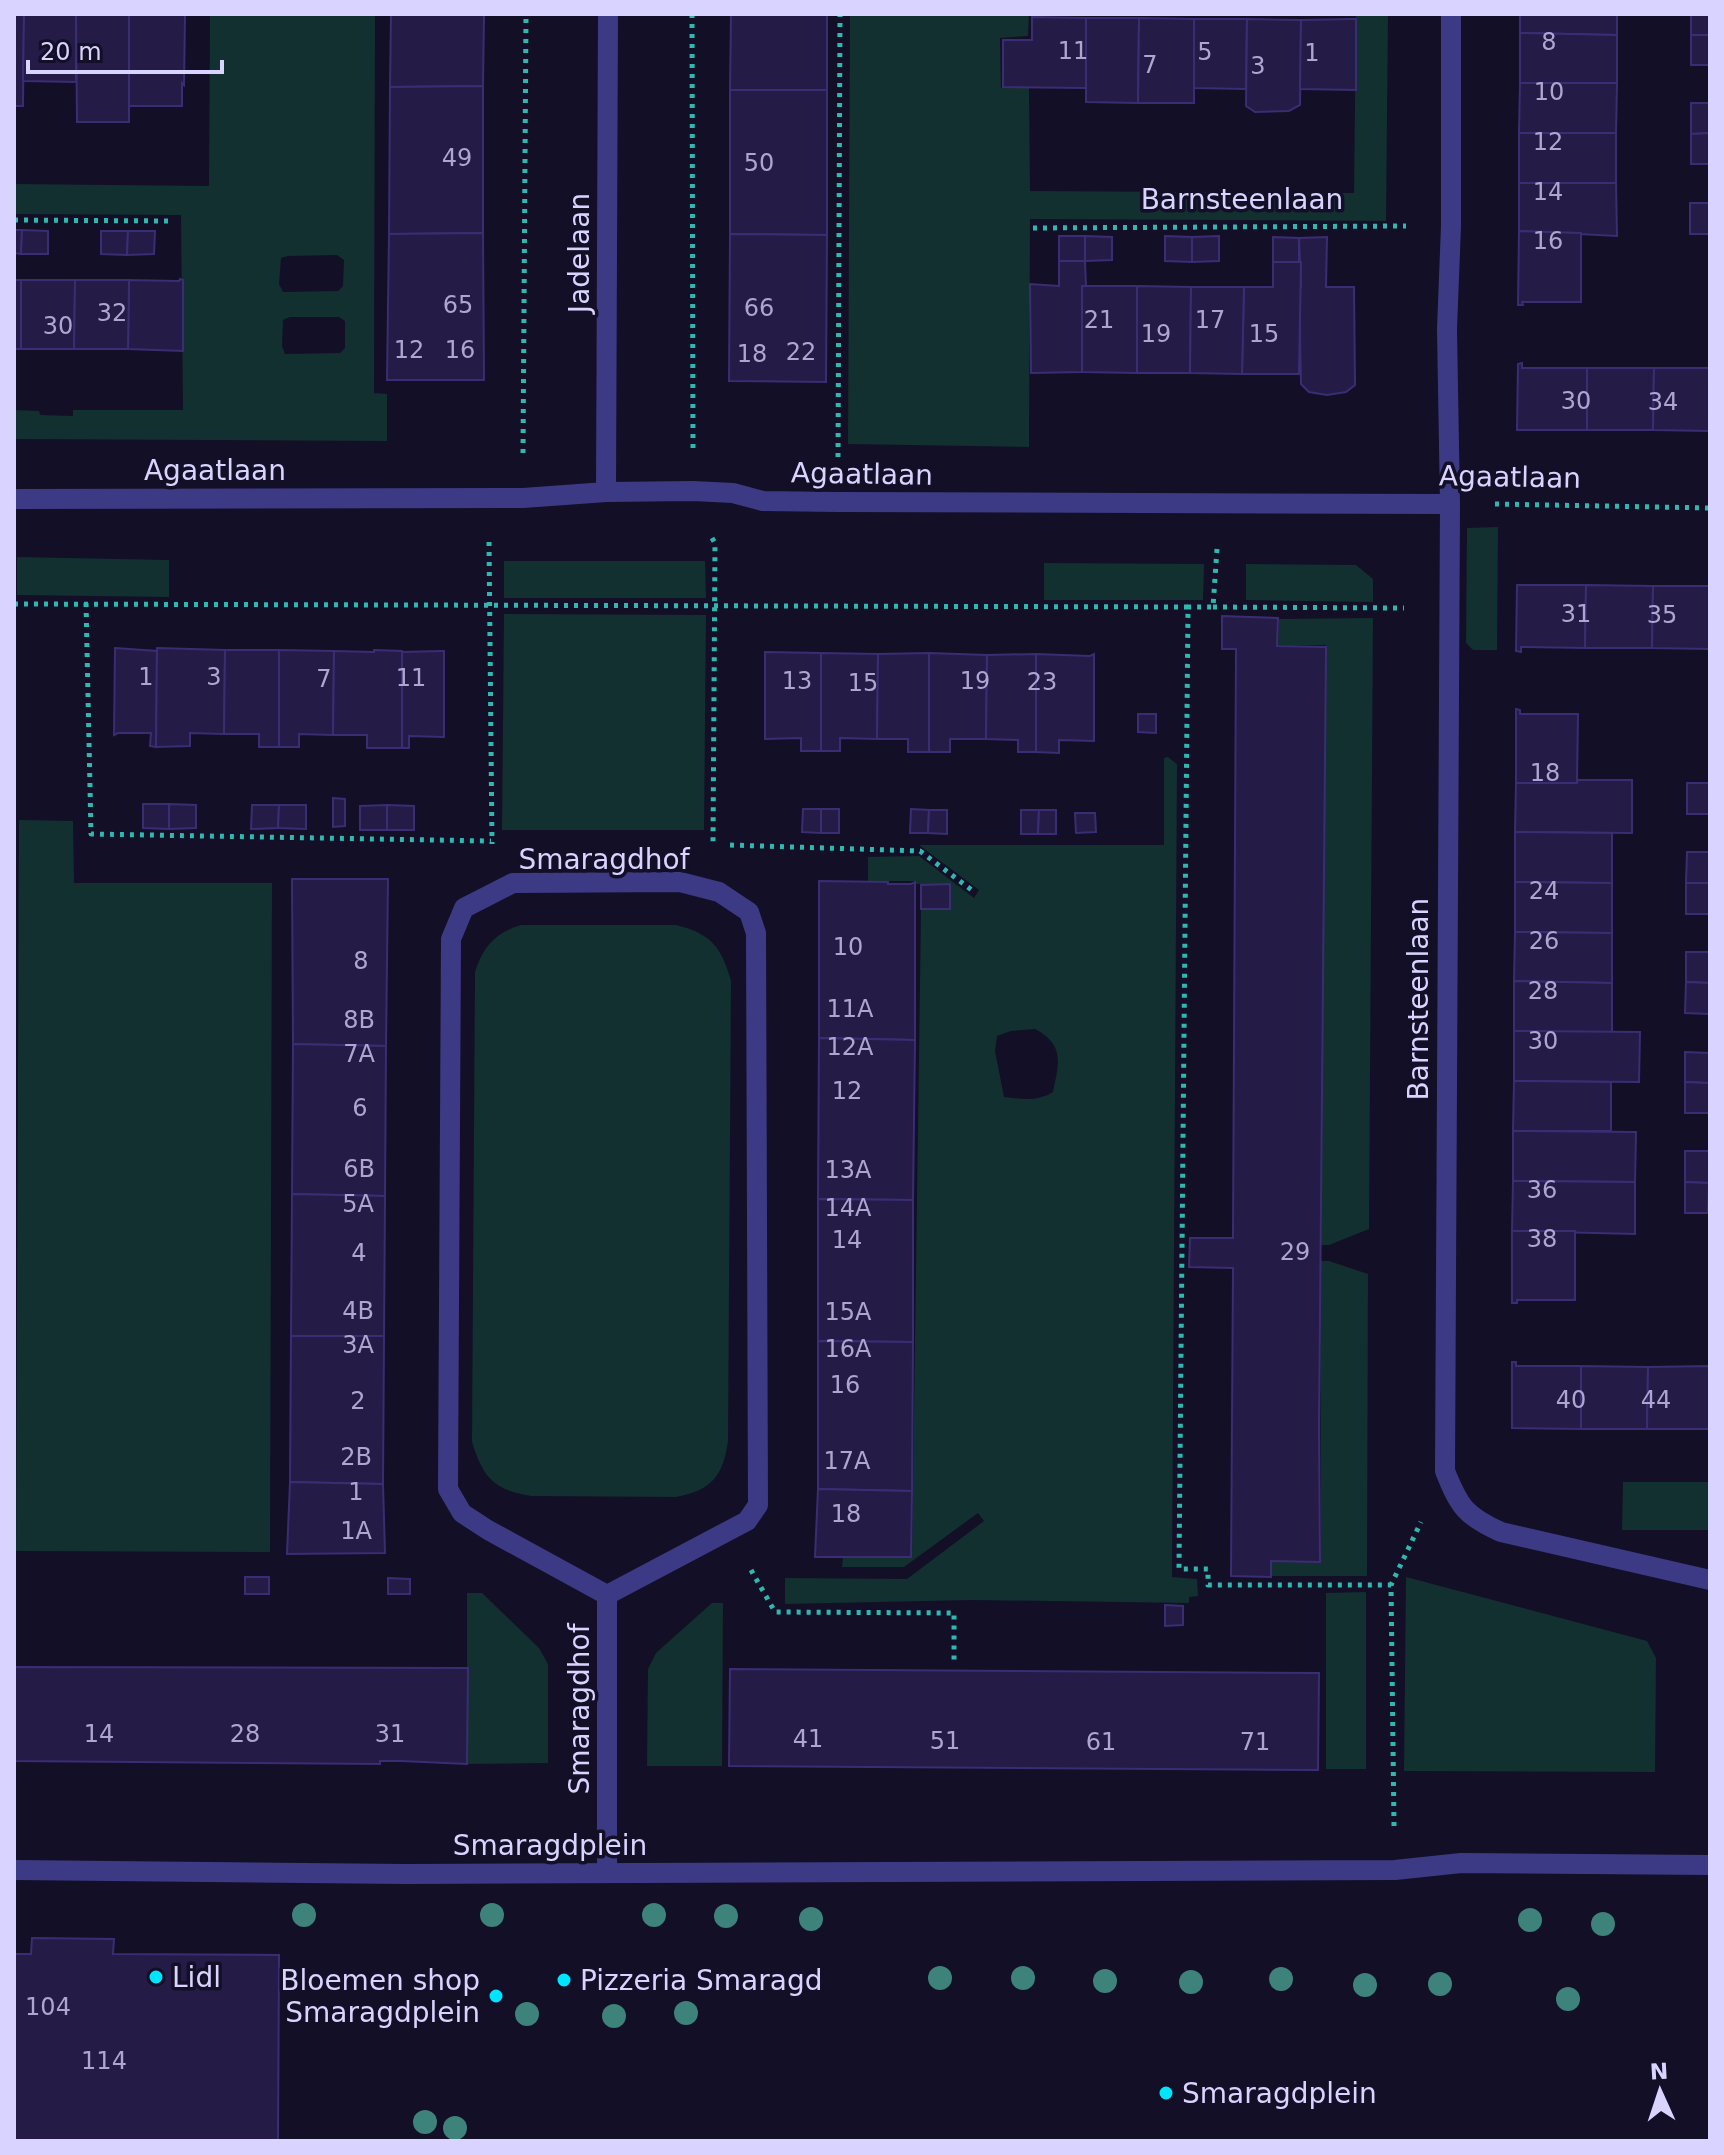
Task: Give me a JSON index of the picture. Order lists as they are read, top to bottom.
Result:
{
  "streets": {
    "street": [
      "Barnsteenlaan",
      "Jadelaan",
      "Agaatlaan",
      "Smaragdhof",
      "Smaragdplein"
    ]
  },
  "crossings": [
    ["Barnsteenlaan", "Agaatlaan"],
    ["Jadelaan", "Agaatlaan"],
    ["Smaragdhof", "Smaragdplein"]
  ],
  "places": [
    "Lidl",
    "Pizzeria Smaragd",
    "Bloemen shop Smaragdplein",
    "Smaragdplein"
  ],
  "house_numbers": [
    "8",
    "11",
    "5",
    "1",
    "7",
    "3",
    "10",
    "12",
    "49",
    "50",
    "14",
    "16",
    "65",
    "66",
    "32",
    "21",
    "17",
    "30",
    "19",
    "15",
    "12",
    "16",
    "22",
    "18",
    "30",
    "34",
    "31",
    "35",
    "1",
    "3",
    "11",
    "7",
    "13",
    "19",
    "23",
    "15",
    "18",
    "24",
    "26",
    "10",
    "8",
    "28",
    "11A",
    "8B",
    "30",
    "12A",
    "7A",
    "12",
    "6",
    "6B",
    "13A",
    "36",
    "5A",
    "14A",
    "38",
    "14",
    "29",
    "4",
    "4B",
    "15A",
    "3A",
    "16A",
    "16",
    "40",
    "44",
    "2",
    "2B",
    "17A",
    "1",
    "18",
    "1A",
    "14",
    "28",
    "31",
    "41",
    "51",
    "61",
    "71",
    "104",
    "114"
  ],
  "scale_bar": "20 m",
  "north": "top"
}
